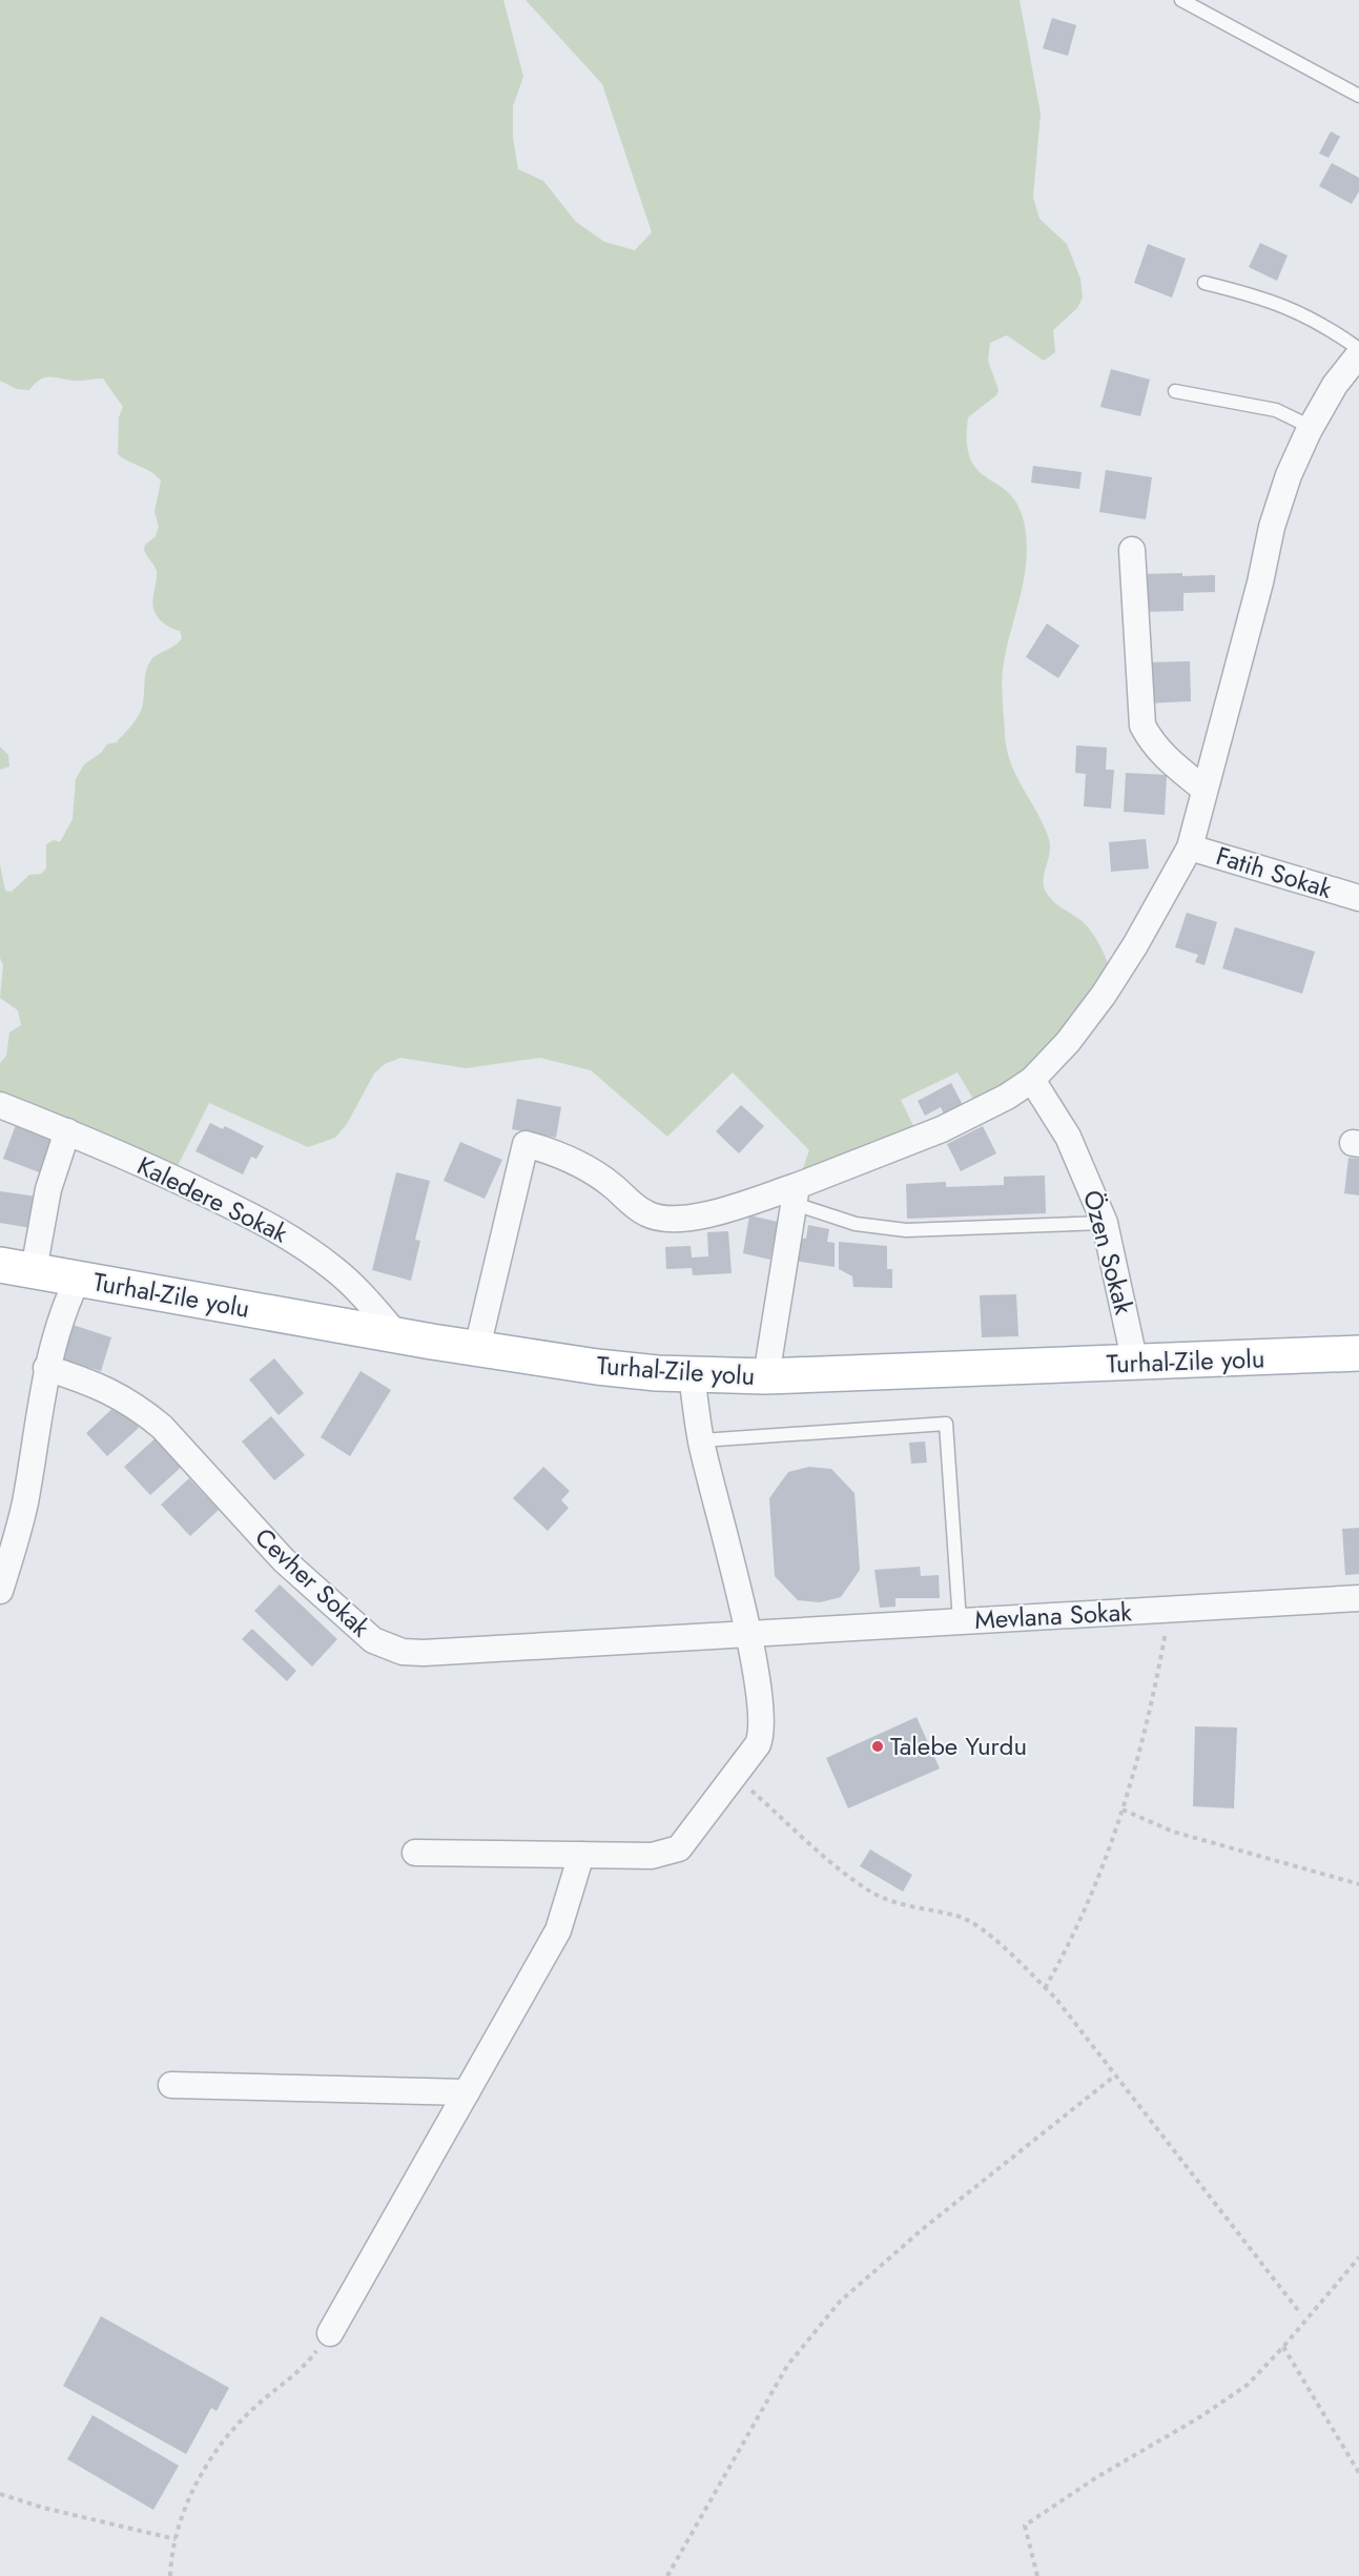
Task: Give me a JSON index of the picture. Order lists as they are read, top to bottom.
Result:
{
  "streets": {
    "main road": ["Turhal-Zile yolu"],
    "street": [
      "Fatih Sokak",
      "Kaledere Sokak",
      "Özen Sokak",
      "Cevher Sokak",
      "Mevlana Sokak"
    ]
  },
  "crossings": [
    ["Kaledere Sokak", "Turhal-Zile yolu"],
    ["Özen Sokak", "Turhal-Zile yolu"],
    ["Cevher Sokak", "Mevlana Sokak"]
  ],
  "places": ["Talebe Yurdu"]
}
